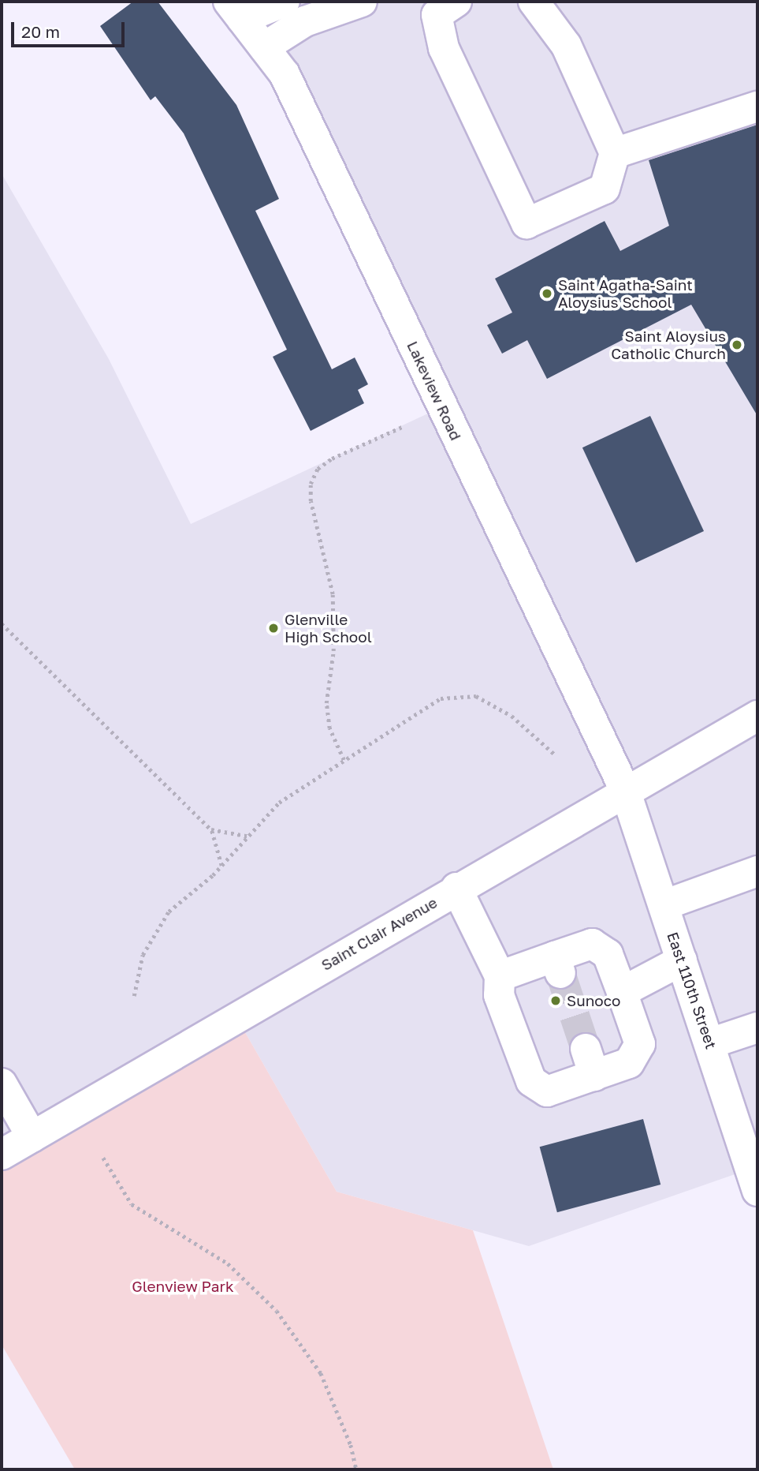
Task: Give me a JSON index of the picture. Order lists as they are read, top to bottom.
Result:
{
  "streets": {
    "street": ["Lakeview Road", "Saint Clair Avenue", "East 110th Street"]
  },
  "crossings": [
    ["Lakeview Road", "Saint Clair Avenue"],
    ["Lakeview Road", "East 110th Street"],
    ["Saint Clair Avenue", "East 110th Street"]
  ],
  "parks": ["Glenview Park"],
  "places": [
    "Saint Agatha-Saint Aloysius School",
    "Saint Aloysius Catholic Church",
    "Glenville High School",
    "Sunoco"
  ],
  "scale_bar": "20 m"
}
